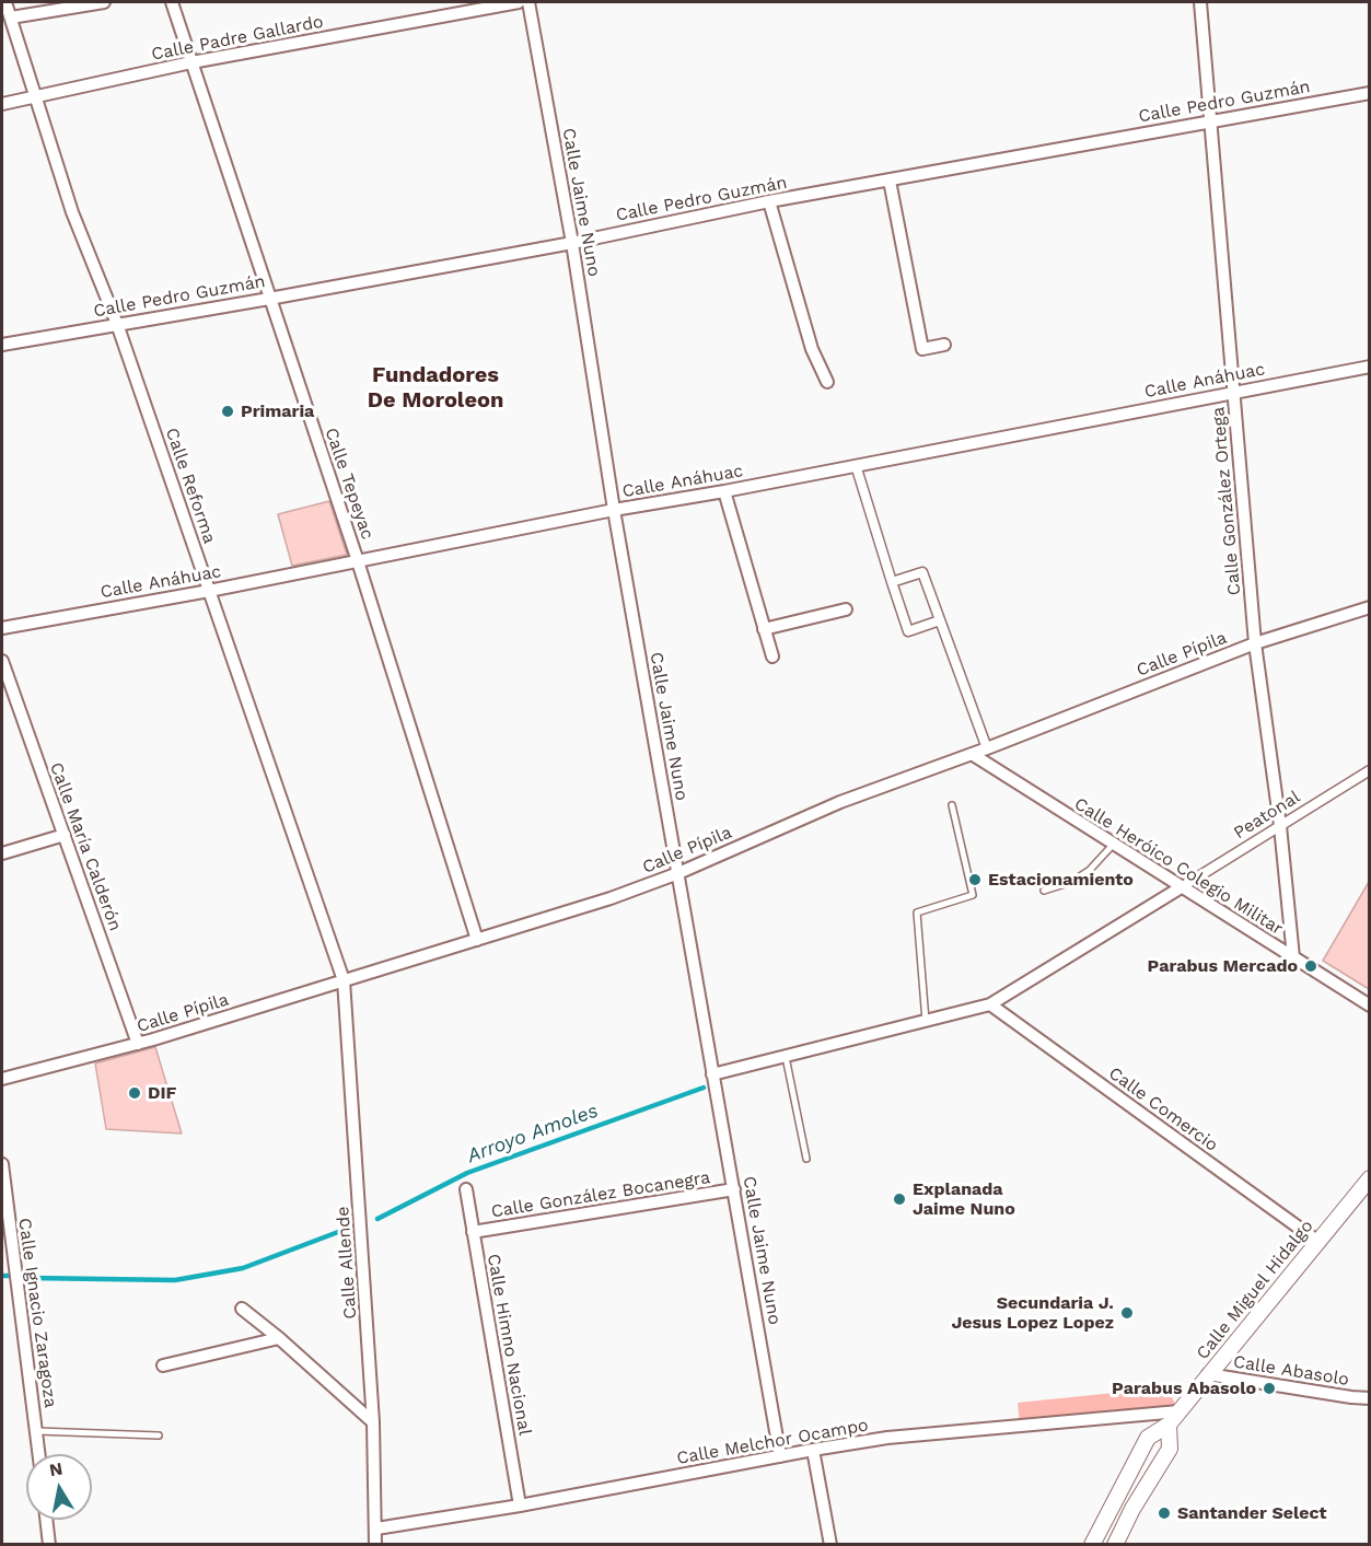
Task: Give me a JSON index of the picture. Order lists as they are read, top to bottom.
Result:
{
  "streets": {
    "street": [
      "Calle Padre Gallardo",
      "Calle Pedro Guzmán",
      "Calle Jaime Nuno",
      "Calle Anáhuac",
      "Calle Tepeyac",
      "Calle Reforma",
      "Calle González Ortega",
      "Calle Pípila",
      "Peatonal",
      "Calle María Calderón",
      "Calle Heróico Colegio Militar",
      "Calle Comercio",
      "Calle González Bocanegra",
      "Calle Allende",
      "Calle Miguel Hidalgo",
      "Calle Ignacio Zaragoza",
      "Calle Himno Nacional",
      "Calle Abasolo",
      "Calle Melchor Ocampo"
    ]
  },
  "crossings": [
    ["Calle Padre Gallardo", "Calle Tepeyac"],
    ["Calle Padre Gallardo", "Calle Reforma"],
    ["Calle Pedro Guzmán", "Calle Jaime Nuno"],
    ["Calle Pedro Guzmán", "Calle Tepeyac"],
    ["Calle Pedro Guzmán", "Calle Reforma"],
    ["Calle Pedro Guzmán", "Calle González Ortega"],
    ["Calle Jaime Nuno", "Calle Anáhuac"],
    ["Calle Jaime Nuno", "Calle Pípila"],
    ["Calle Jaime Nuno", "Calle González Bocanegra"],
    ["Calle Jaime Nuno", "Calle Melchor Ocampo"],
    ["Calle Anáhuac", "Calle Tepeyac"],
    ["Calle Anáhuac", "Calle Reforma"],
    ["Calle Anáhuac", "Calle González Ortega"],
    ["Calle Tepeyac", "Calle Pípila"],
    ["Calle Reforma", "Calle Pípila"],
    ["Calle Reforma", "Calle Allende"],
    ["Calle González Ortega", "Calle Pípila"],
    ["Calle González Ortega", "Peatonal"],
    ["Calle González Ortega", "Calle Heróico Colegio Militar"],
    ["Calle Pípila", "Calle María Calderón"],
    ["Calle Pípila", "Calle Heróico Colegio Militar"],
    ["Calle Pípila", "Calle Allende"],
    ["Peatonal", "Calle Heróico Colegio Militar"],
    ["Calle Comercio", "Calle Miguel Hidalgo"],
    ["Calle González Bocanegra", "Calle Himno Nacional"],
    ["Calle Allende", "Calle Melchor Ocampo"],
    ["Calle Miguel Hidalgo", "Calle Abasolo"],
    ["Calle Miguel Hidalgo", "Calle Melchor Ocampo"],
    ["Calle Himno Nacional", "Calle Melchor Ocampo"]
  ],
  "districts": ["Fundadores De Moroleon"],
  "water": ["Arroyo Amoles"],
  "places": [
    "Primaria",
    "Estacionamiento",
    "Parabus Mercado",
    "DIF",
    "Explanada Jaime Nuno",
    "Secundaria J. Jesus Lopez Lopez",
    "Parabus Abasolo",
    "Santander Select"
  ],
  "north": "top"
}
